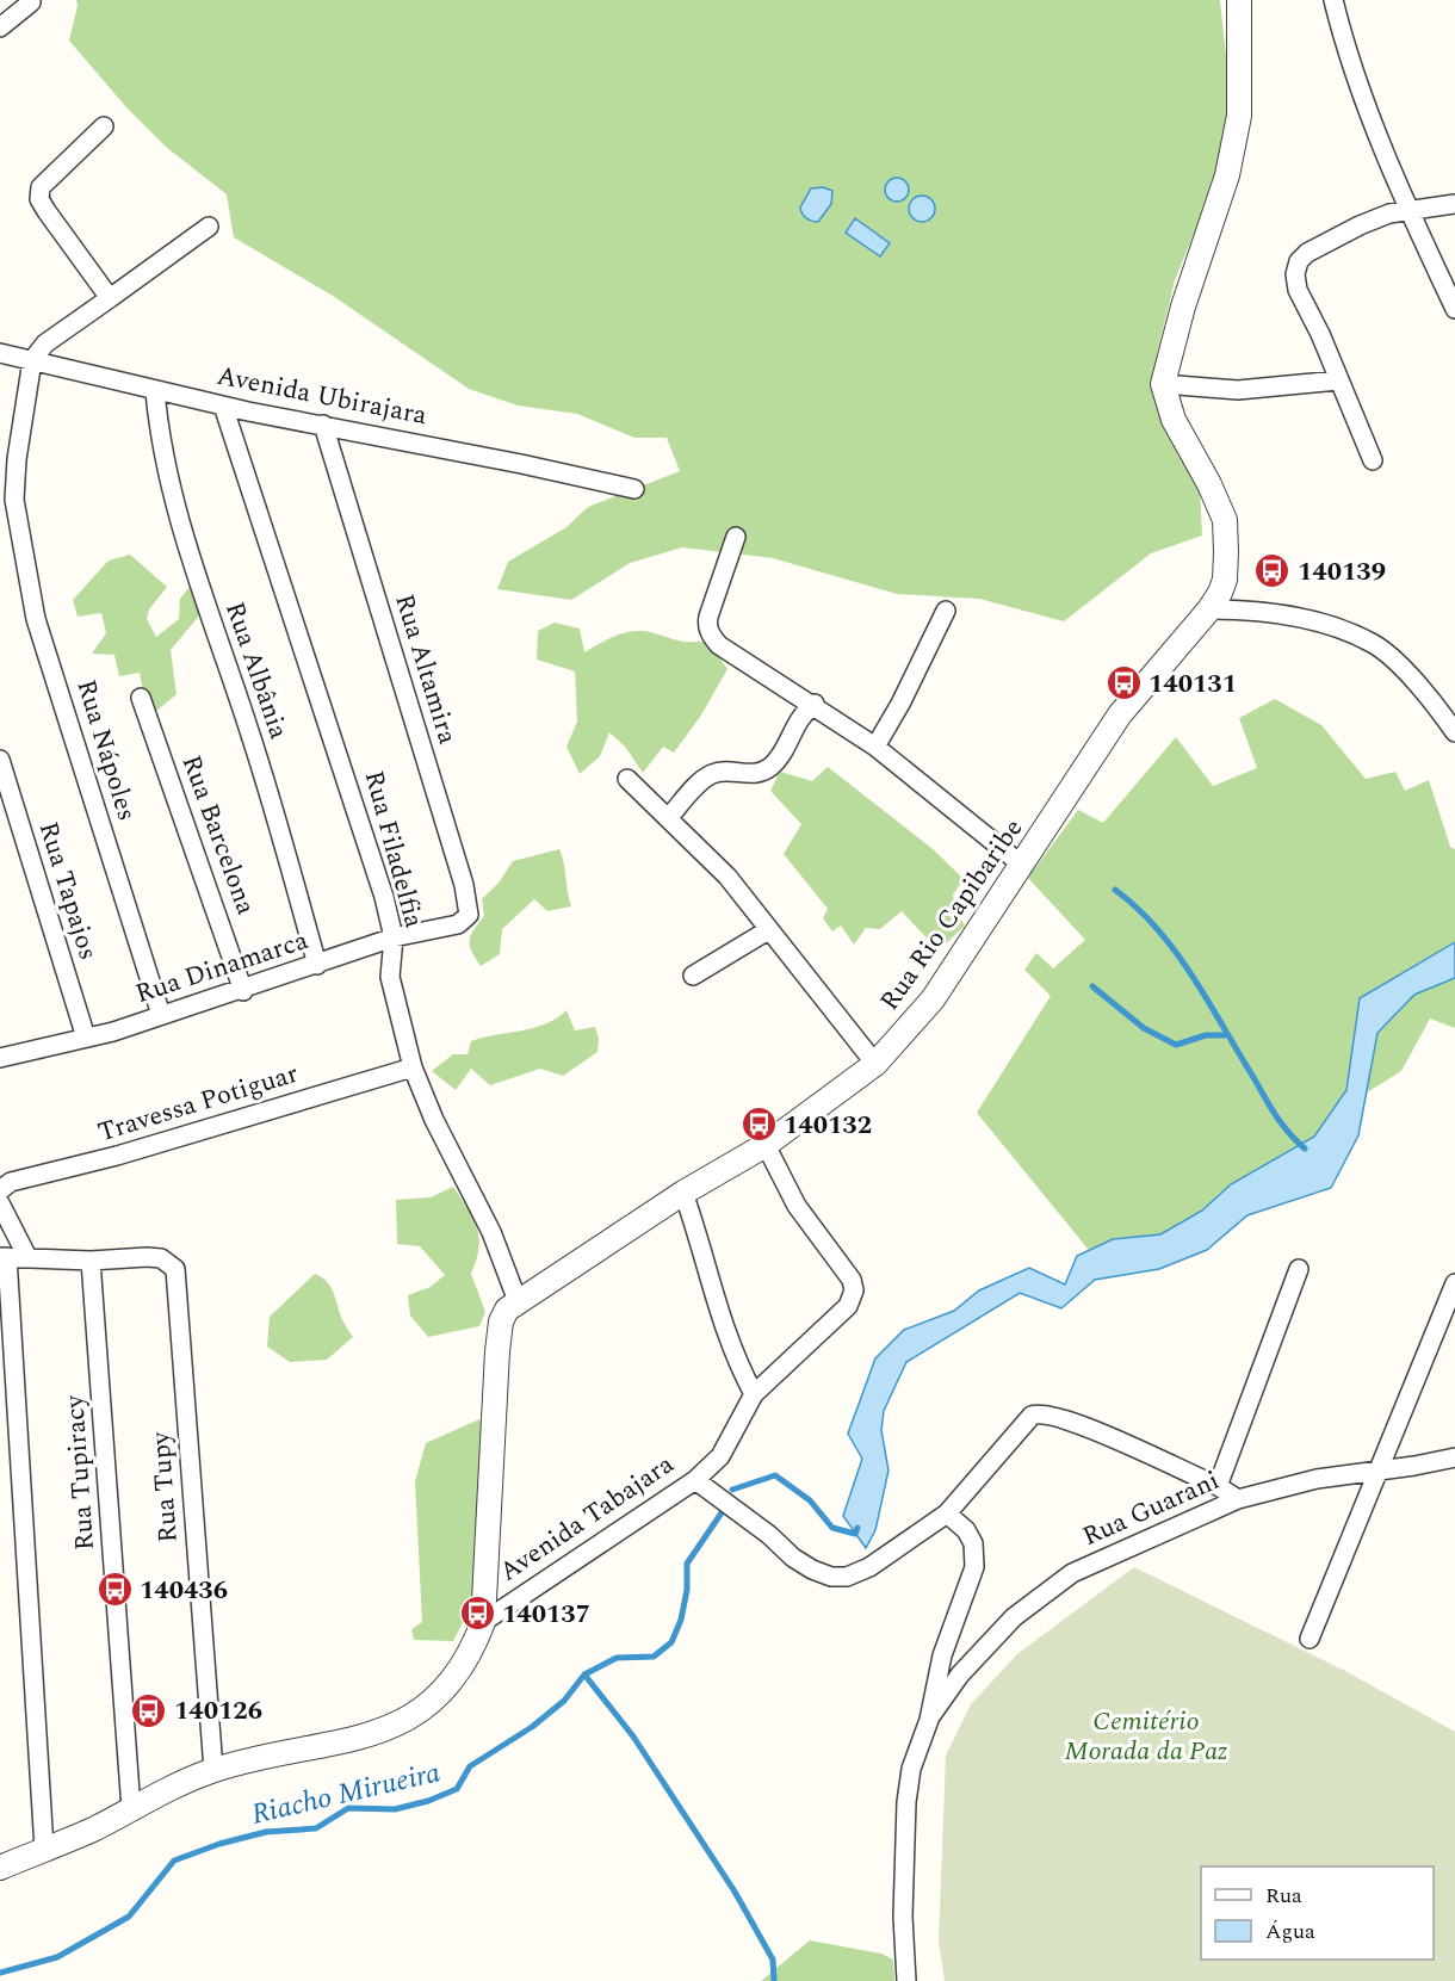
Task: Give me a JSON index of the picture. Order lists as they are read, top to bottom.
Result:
{
  "streets": {
    "street": [
      "Avenida Ubirajara",
      "Rua Altamira",
      "Rua Albânia",
      "Rua Nápoles",
      "Rua Barcelona",
      "Rua Filadelfia",
      "Rua Tapajos",
      "Rua Rio Capibaribe",
      "Rua Dinamarca",
      "Travessa Potiguar",
      "Rua Tupiracy",
      "Rua Tupy",
      "Rua Guarani",
      "Avenida Tabajara"
    ]
  },
  "crossings": [
    ["Avenida Ubirajara", "Rua Altamira"],
    ["Avenida Ubirajara", "Rua Albânia"],
    ["Avenida Ubirajara", "Rua Nápoles"],
    ["Avenida Ubirajara", "Rua Filadelfia"],
    ["Rua Altamira", "Rua Dinamarca"],
    ["Rua Albânia", "Rua Dinamarca"],
    ["Rua Nápoles", "Rua Dinamarca"],
    ["Rua Barcelona", "Rua Dinamarca"],
    ["Rua Filadelfia", "Rua Rio Capibaribe"],
    ["Rua Filadelfia", "Rua Dinamarca"],
    ["Rua Filadelfia", "Travessa Potiguar"],
    ["Rua Tapajos", "Rua Dinamarca"],
    ["Rua Rio Capibaribe", "Avenida Tabajara"],
    ["Rua Tupiracy", "Rua Tupy"]
  ],
  "water": ["Riacho Mirueira"],
  "parks": ["Cemitério Morada da Paz"],
  "places": {
    "bus stop": [
      "140139",
      "140131",
      "140132",
      "140436",
      "140137",
      "140126"
    ]
  },
  "legend": ["Rua", "Água"]
}
